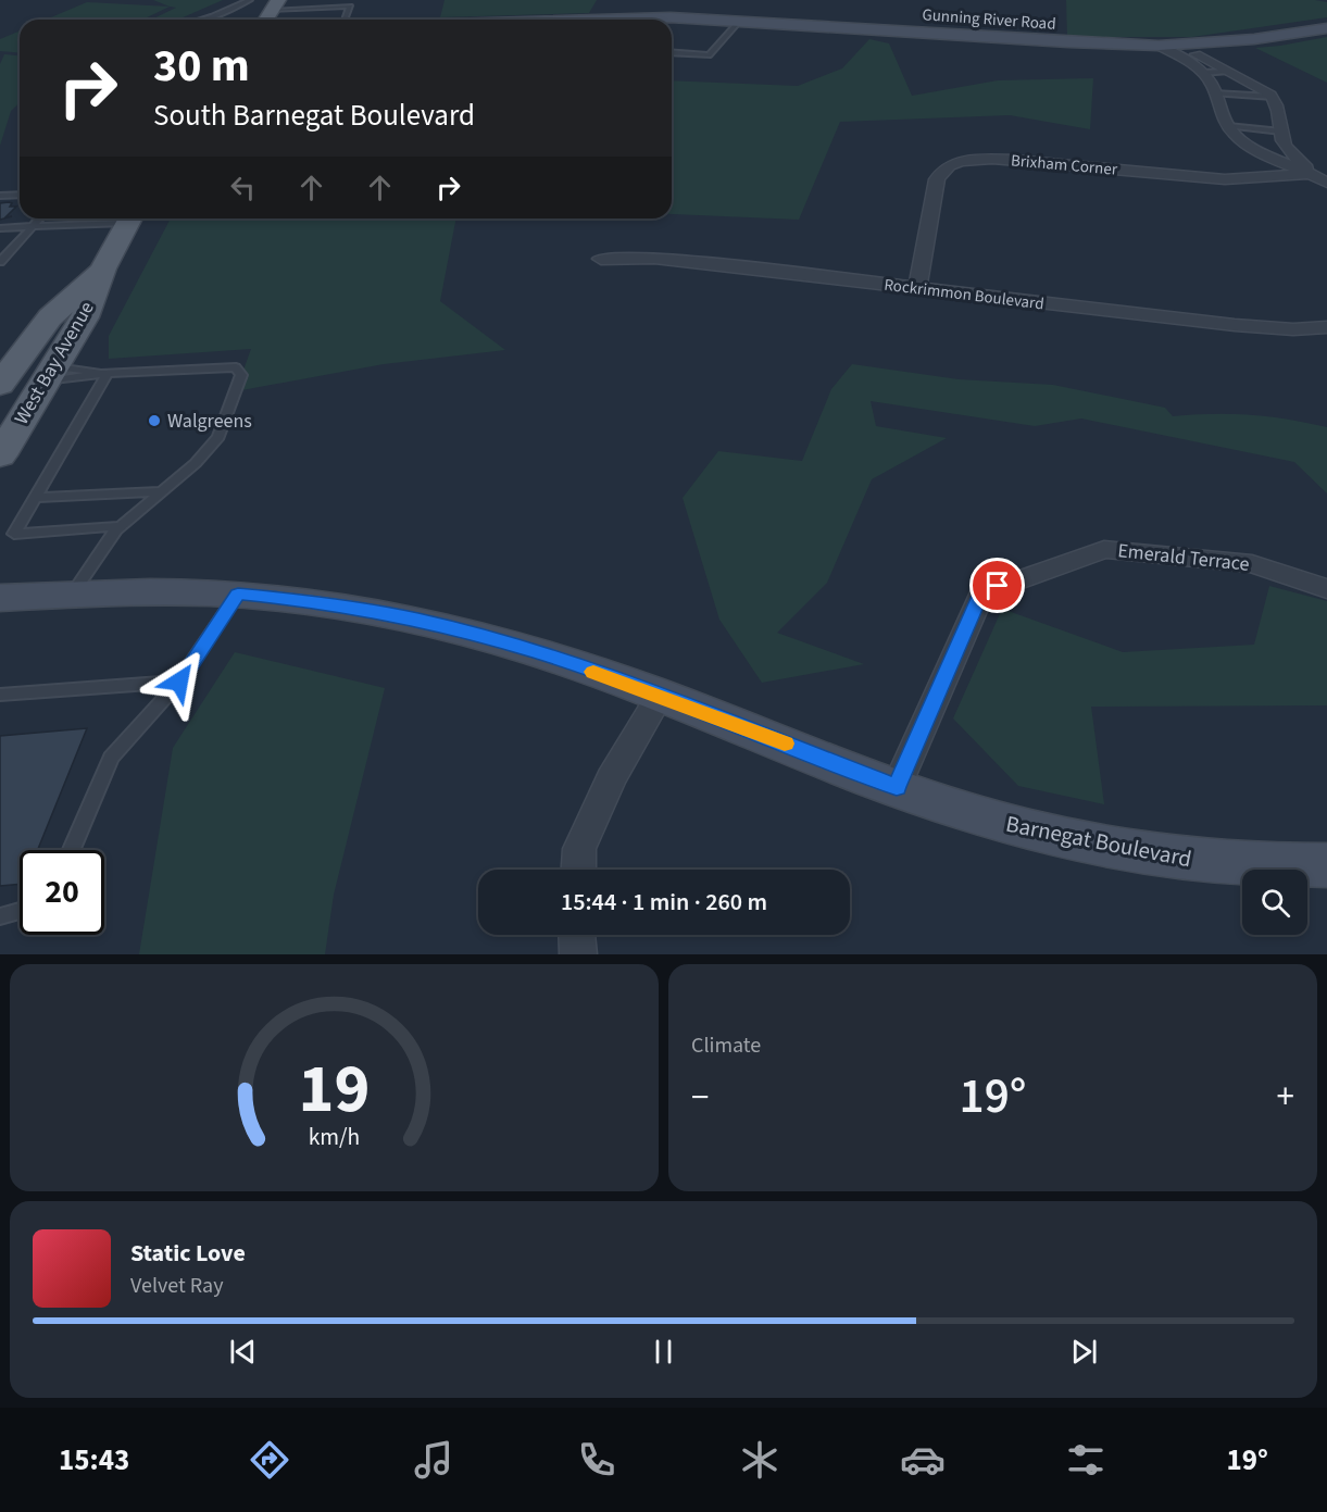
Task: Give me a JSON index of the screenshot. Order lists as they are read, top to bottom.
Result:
{
  "streets": {
    "main road": ["West Bay Avenue"],
    "street": [
      "Gunning River Road",
      "Brixham Corner",
      "Rockrimmon Boulevard",
      "Emerald Terrace",
      "Barnegat Boulevard"
    ]
  },
  "crossings": [
    ["Brixham Corner", "Rockrimmon Boulevard"],
    ["Emerald Terrace", "Barnegat Boulevard"]
  ],
  "places": ["Walgreens"],
  "page": {
    "turn": ["30 m", "South Barnegat Boulevard"],
    "limit": "20",
    "trip": "15:44 · 1 min · 260 m",
    "tile": "Climate",
    "heat": ["−", "19°", "+"],
    "song": ["Static Love", "Velvet Ray"],
    "tabs": ["15:43", "19°"],
    "gauge": ["19", "km/h"]
  }
}
